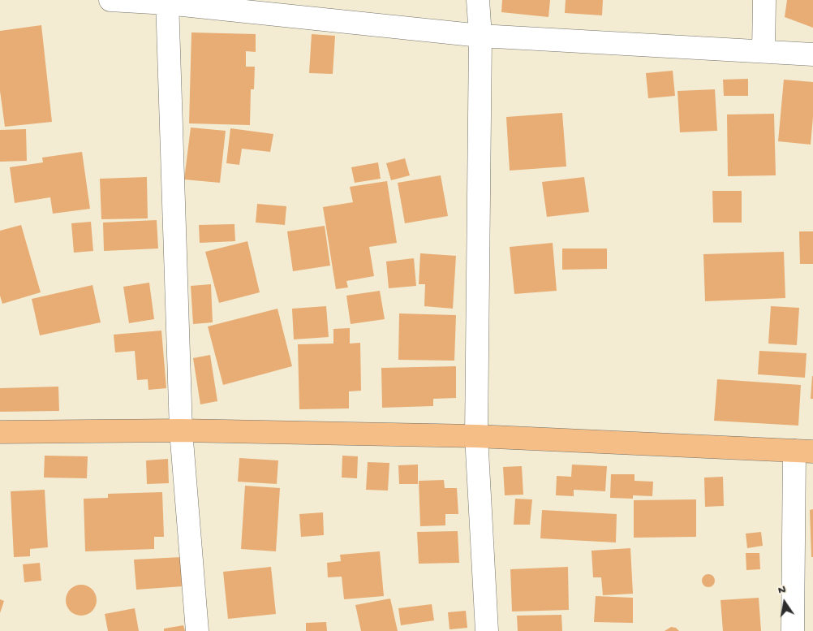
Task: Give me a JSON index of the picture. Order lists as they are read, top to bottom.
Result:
{
  "north": "top"
}
